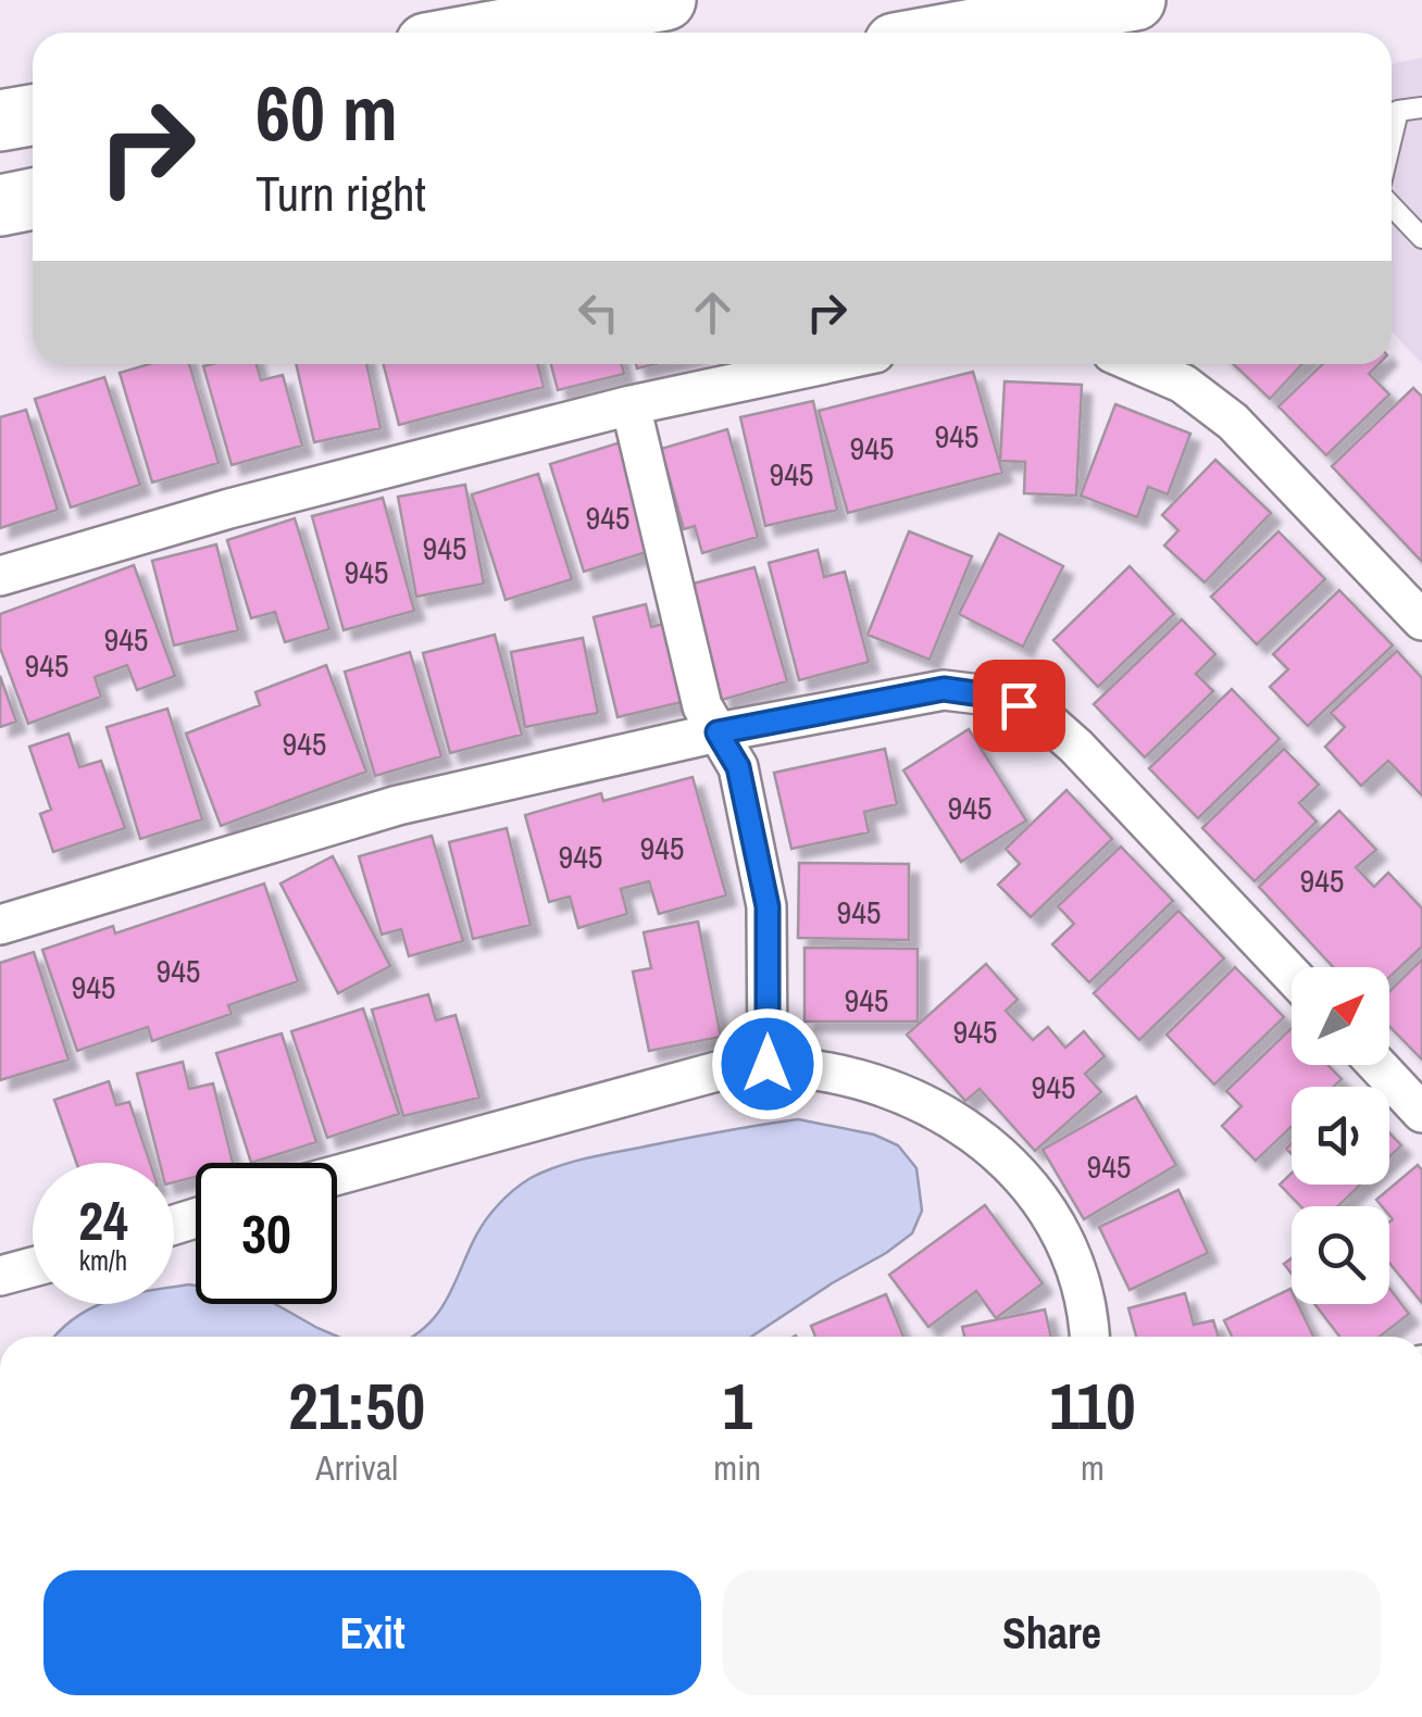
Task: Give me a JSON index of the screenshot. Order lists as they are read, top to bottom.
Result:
{
  "house_numbers": [
    "945",
    "945",
    "945",
    "945",
    "945",
    "945",
    "945",
    "945",
    "945",
    "945",
    "945",
    "945",
    "945",
    "945",
    "945",
    "945",
    "945",
    "945",
    "945",
    "945"
  ],
  "north": "top right",
  "page": {
    "turn": ["60 m", "Turn right"],
    "speed": "24 km/h",
    "limit": "30",
    "eta": [
      "21:50",
      "Arrival",
      "1",
      "min",
      "110",
      "m"
    ],
    "buttons": ["Exit", "Share"]
  }
}
